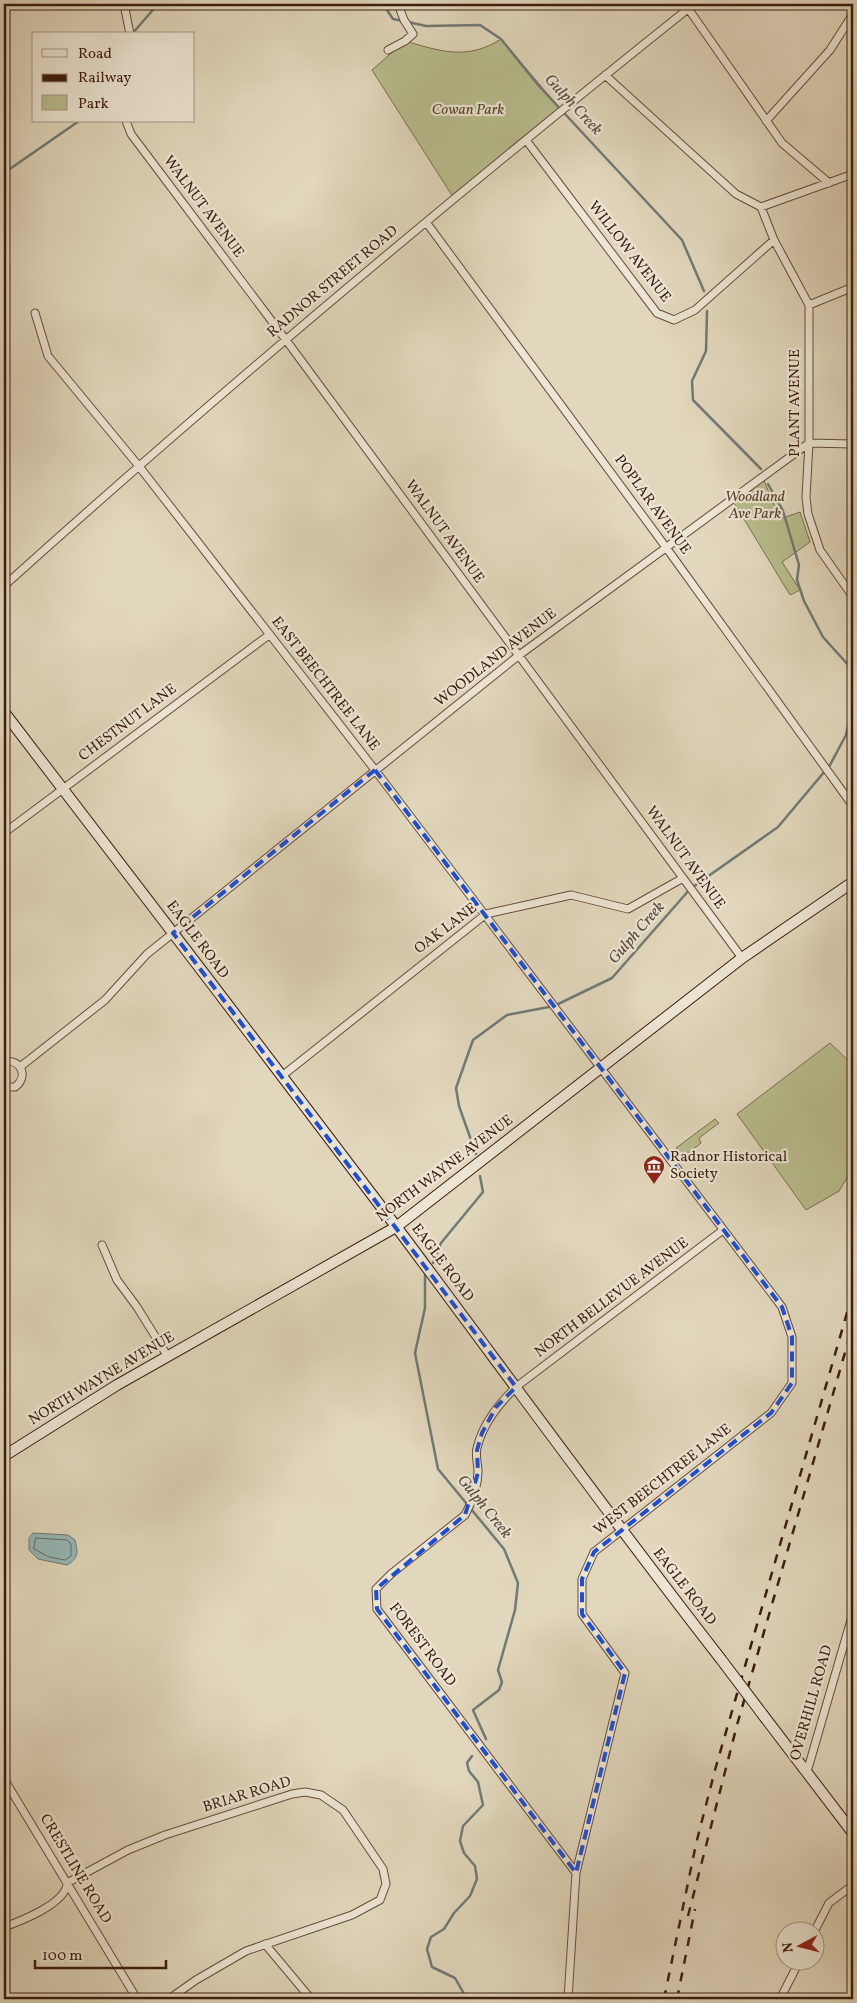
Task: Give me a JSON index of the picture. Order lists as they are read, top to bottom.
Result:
{
  "streets": {
    "street": [
      "WALNUT AVENUE",
      "WILLOW AVENUE",
      "RADNOR STREET ROAD",
      "PLANT AVENUE",
      "POPLAR AVENUE",
      "WOODLAND AVENUE",
      "EAST BEECHTREE LANE",
      "CHESTNUT LANE",
      "OAK LANE",
      "EAGLE ROAD",
      "NORTH WAYNE AVENUE",
      "NORTH BELLEVUE AVENUE",
      "WEST BEECHTREE LANE",
      "FOREST ROAD",
      "OVERHILL ROAD",
      "BRIAR ROAD",
      "CRESTLINE ROAD"
    ]
  },
  "crossings": [
    ["WALNUT AVENUE", "RADNOR STREET ROAD"],
    ["WALNUT AVENUE", "WOODLAND AVENUE"],
    ["WALNUT AVENUE", "OAK LANE"],
    ["WALNUT AVENUE", "NORTH WAYNE AVENUE"],
    ["WILLOW AVENUE", "RADNOR STREET ROAD"],
    ["WILLOW AVENUE", "PLANT AVENUE"],
    ["RADNOR STREET ROAD", "POPLAR AVENUE"],
    ["RADNOR STREET ROAD", "EAST BEECHTREE LANE"],
    ["PLANT AVENUE", "WOODLAND AVENUE"],
    ["POPLAR AVENUE", "WOODLAND AVENUE"],
    ["WOODLAND AVENUE", "EAST BEECHTREE LANE"],
    ["WOODLAND AVENUE", "EAGLE ROAD"],
    ["EAST BEECHTREE LANE", "CHESTNUT LANE"],
    ["EAST BEECHTREE LANE", "OAK LANE"],
    ["EAST BEECHTREE LANE", "NORTH WAYNE AVENUE"],
    ["EAST BEECHTREE LANE", "WEST BEECHTREE LANE"],
    ["CHESTNUT LANE", "EAGLE ROAD"],
    ["OAK LANE", "EAGLE ROAD"],
    ["EAGLE ROAD", "NORTH WAYNE AVENUE"],
    ["EAGLE ROAD", "NORTH BELLEVUE AVENUE"],
    ["EAGLE ROAD", "WEST BEECHTREE LANE"],
    ["EAGLE ROAD", "FOREST ROAD"],
    ["EAGLE ROAD", "OVERHILL ROAD"],
    ["NORTH WAYNE AVENUE", "WEST BEECHTREE LANE"],
    ["NORTH BELLEVUE AVENUE", "WEST BEECHTREE LANE"],
    ["NORTH BELLEVUE AVENUE", "FOREST ROAD"],
    ["WEST BEECHTREE LANE", "FOREST ROAD"],
    ["BRIAR ROAD", "CRESTLINE ROAD"]
  ],
  "water": ["Gulph Creek"],
  "parks": ["Cowan Park", "Woodland Ave Park"],
  "places": {
    "museum": ["Radnor Historical Society"]
  },
  "legend": ["Road", "Railway", "Park"],
  "scale_bar": "100 m",
  "north": "left"
}
